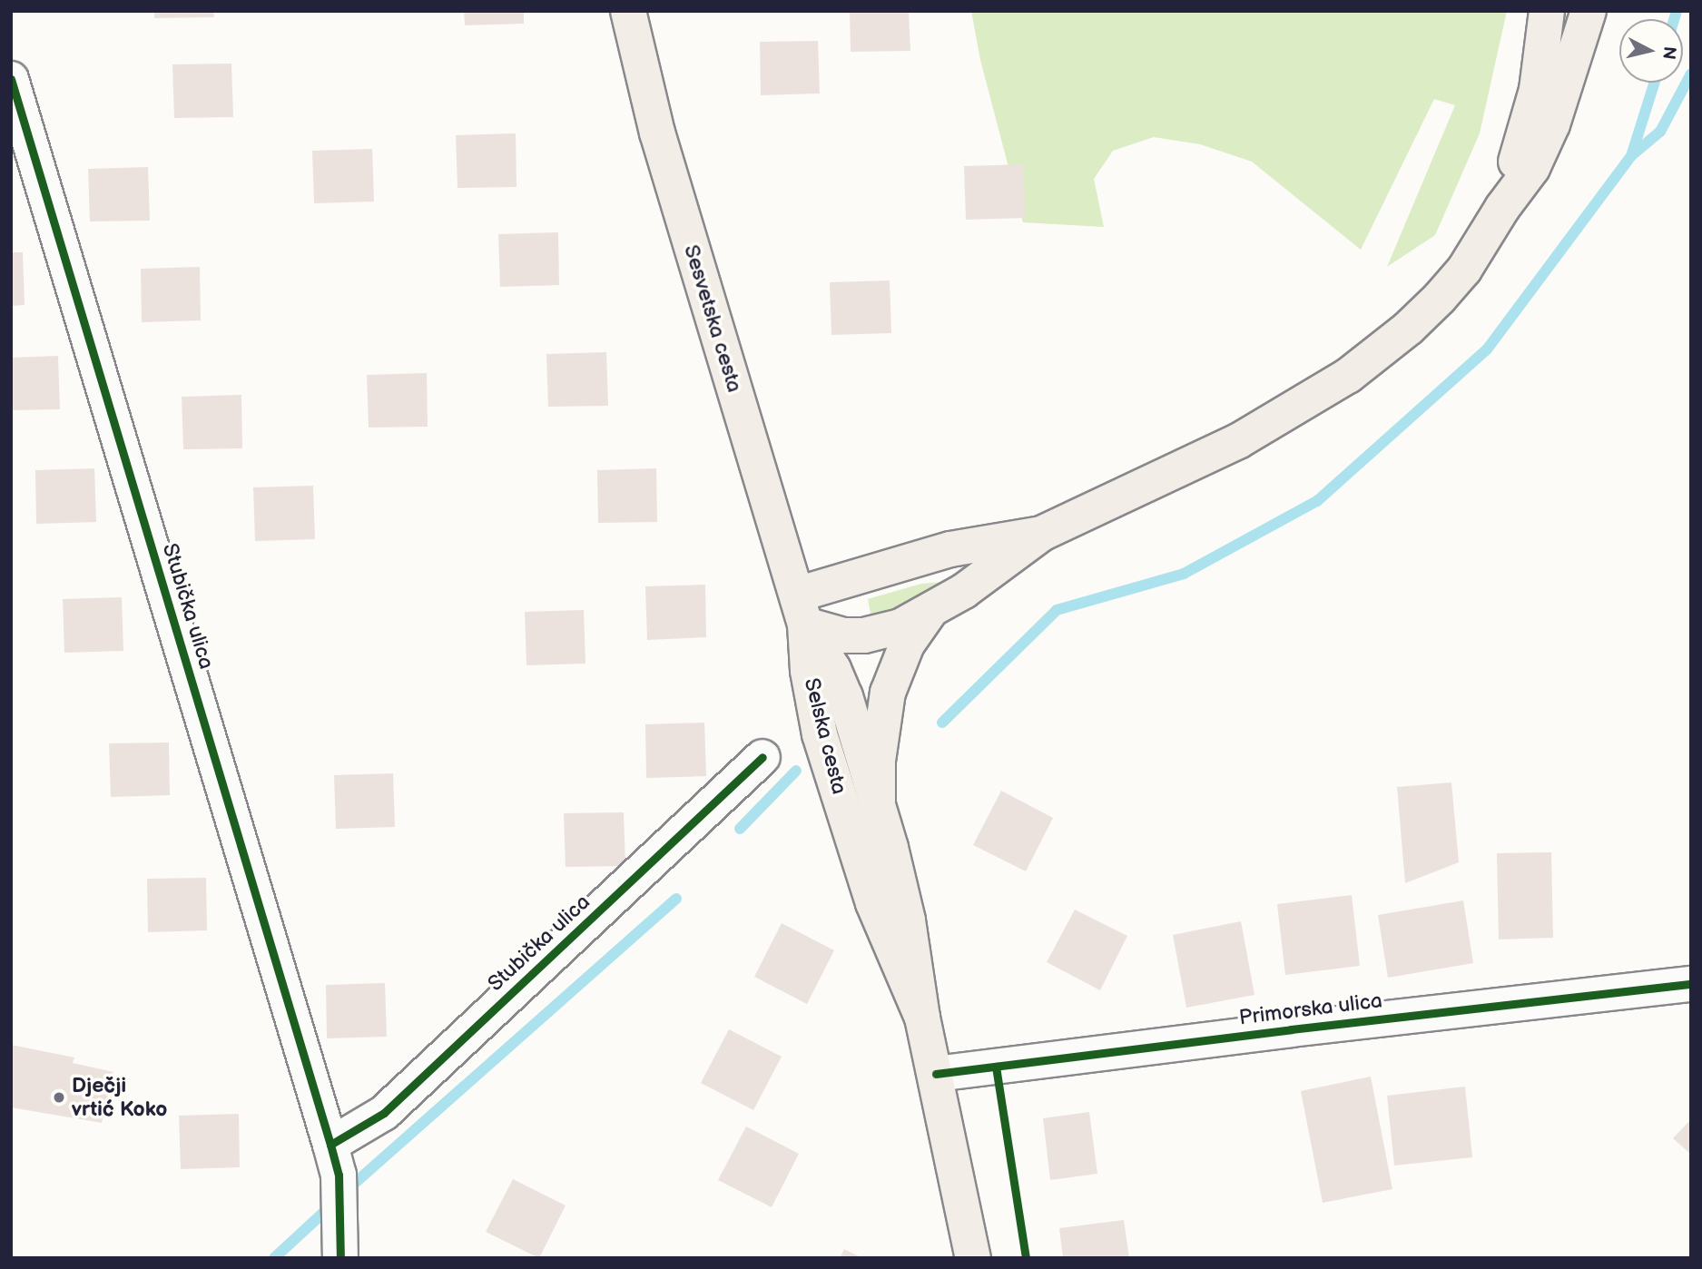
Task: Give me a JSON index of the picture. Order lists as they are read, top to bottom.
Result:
{
  "streets": {
    "main road": ["Sesvetska cesta", "Selska cesta"],
    "street": ["Stubička ulica", "Primorska ulica"]
  },
  "crossings": [
    ["Sesvetska cesta", "Selska cesta"],
    ["Selska cesta", "Primorska ulica"]
  ],
  "places": ["Dječji vrtić Koko"],
  "north": "right"
}
